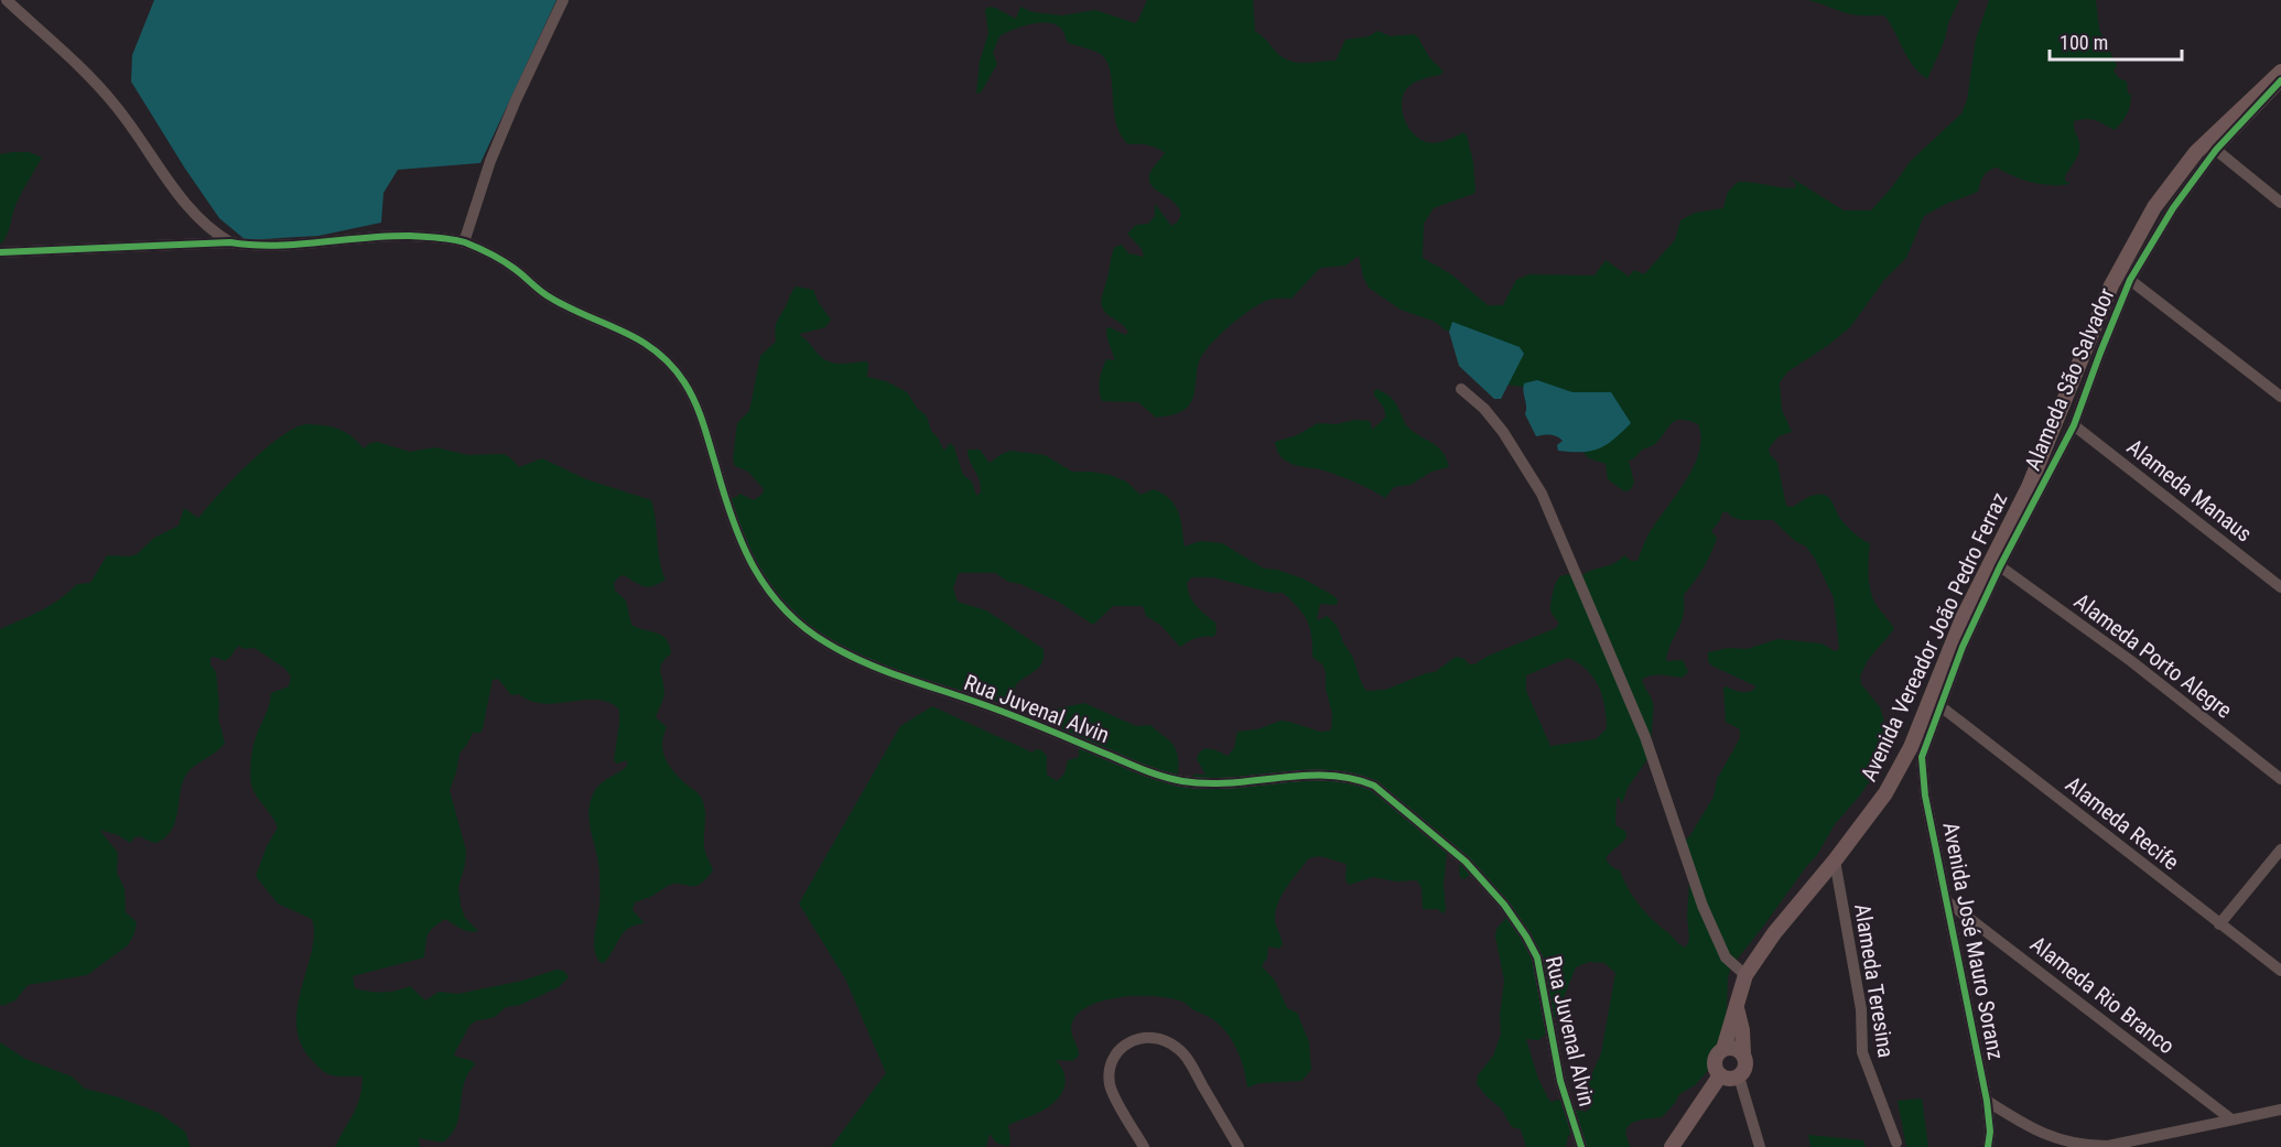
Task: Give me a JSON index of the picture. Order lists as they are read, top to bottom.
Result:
{
  "streets": {
    "main road": ["Avenida Vereador João Pedro Ferraz"],
    "street": [
      "Alameda São Salvador",
      "Alameda Manaus",
      "Alameda Porto Alegre",
      "Rua Juvenal Alvin",
      "Alameda Recife",
      "Avenida José Mauro Soranz",
      "Alameda Teresina",
      "Alameda Rio Branco"
    ]
  },
  "crossings": [
    ["Alameda São Salvador", "Alameda Manaus"],
    ["Alameda São Salvador", "Alameda Porto Alegre"],
    ["Alameda São Salvador", "Alameda Recife"],
    ["Alameda São Salvador", "Avenida José Mauro Soranz"],
    ["Avenida Vereador João Pedro Ferraz", "Alameda Teresina"],
    ["Avenida José Mauro Soranz", "Alameda Rio Branco"]
  ],
  "scale_bar": "100 m"
}
